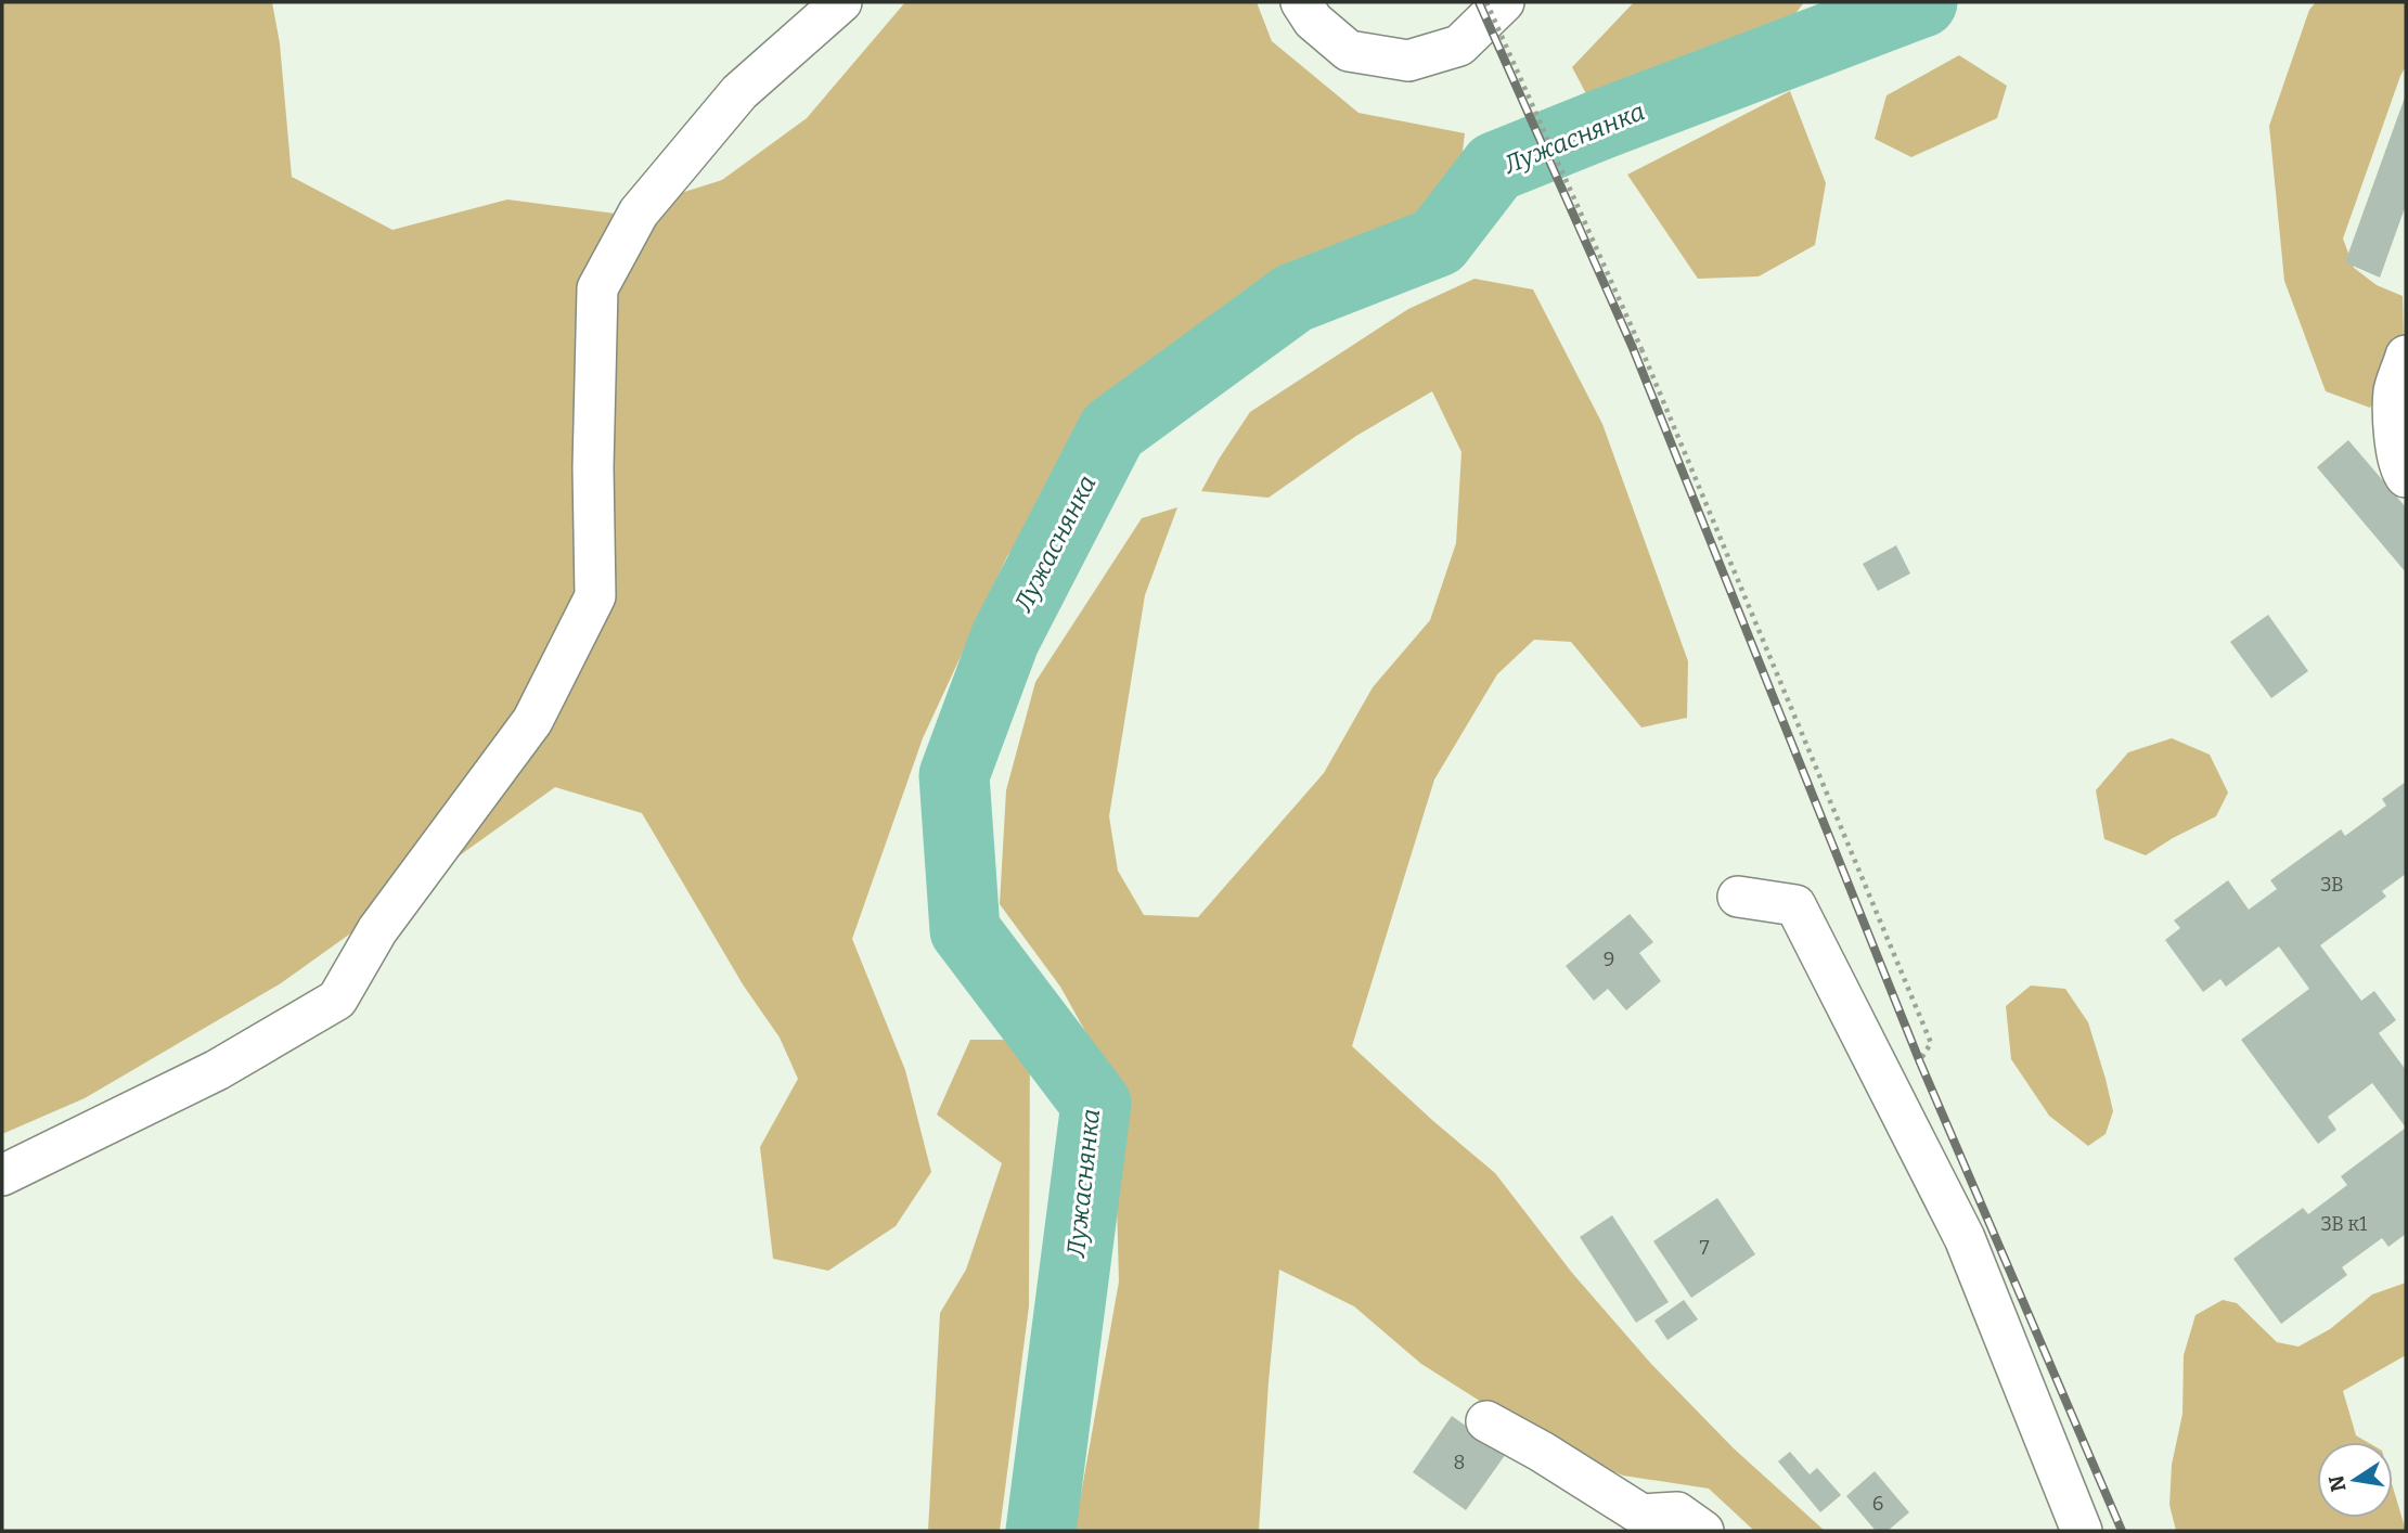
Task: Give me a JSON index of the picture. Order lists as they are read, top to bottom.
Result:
{
  "water": ["Лужаснянка"],
  "house_numbers": [
    "3В",
    "9",
    "3В к1",
    "7",
    "8",
    "6"
  ],
  "north": "left"
}
